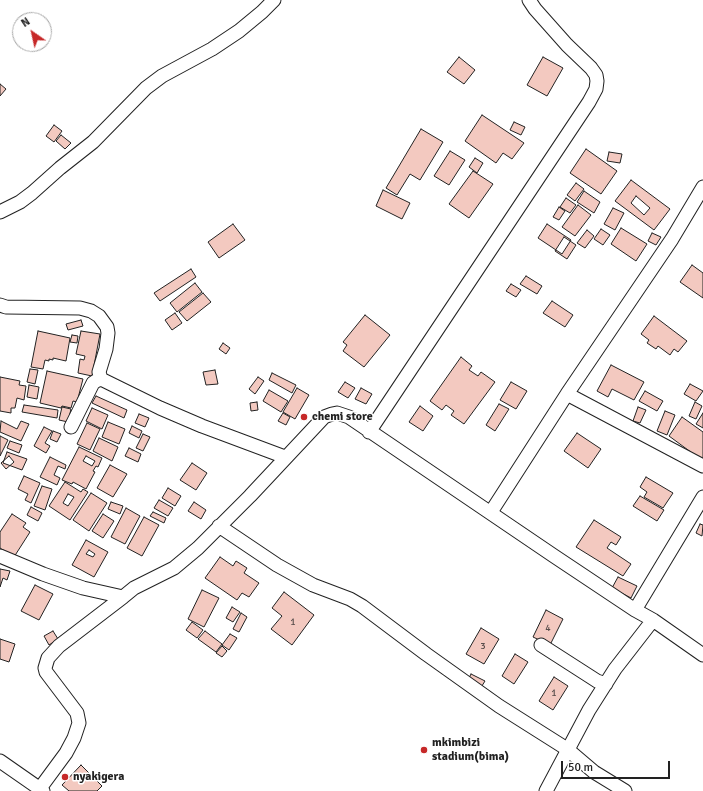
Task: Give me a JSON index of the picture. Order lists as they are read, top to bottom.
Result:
{
  "places": ["chemi store", "mkimbizi stadium(bima)", "nyakigera"],
  "house_numbers": [
    "1",
    "4",
    "3",
    "1"
  ],
  "scale_bar": "50 m",
  "north": "top left"
}
